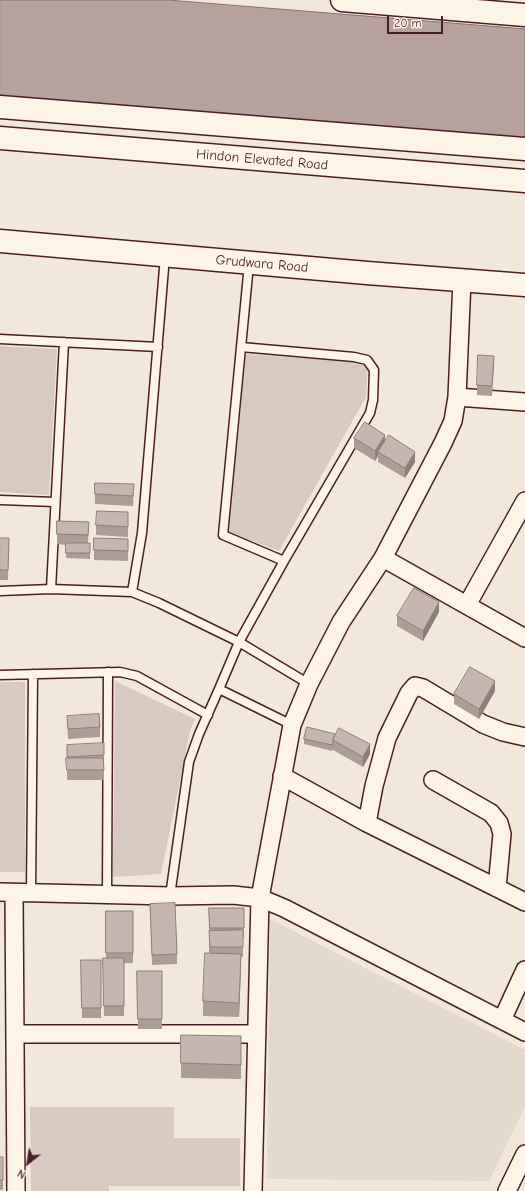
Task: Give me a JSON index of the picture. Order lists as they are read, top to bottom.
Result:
{
  "streets": {
    "main road": ["Hindon Elevated Road", "Grudwara Road"]
  },
  "scale_bar": "20 m",
  "north": "bottom left"
}
